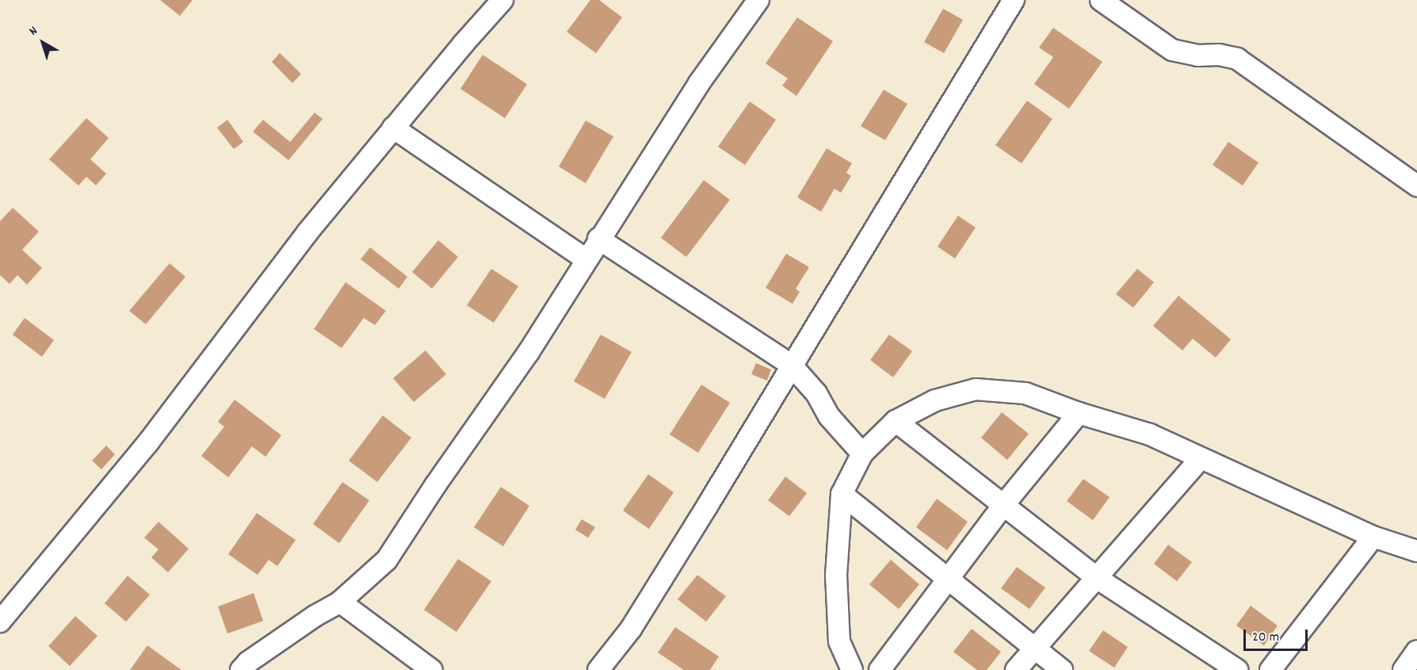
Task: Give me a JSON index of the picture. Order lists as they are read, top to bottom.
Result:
{
  "scale_bar": "20 m",
  "north": "top left"
}
